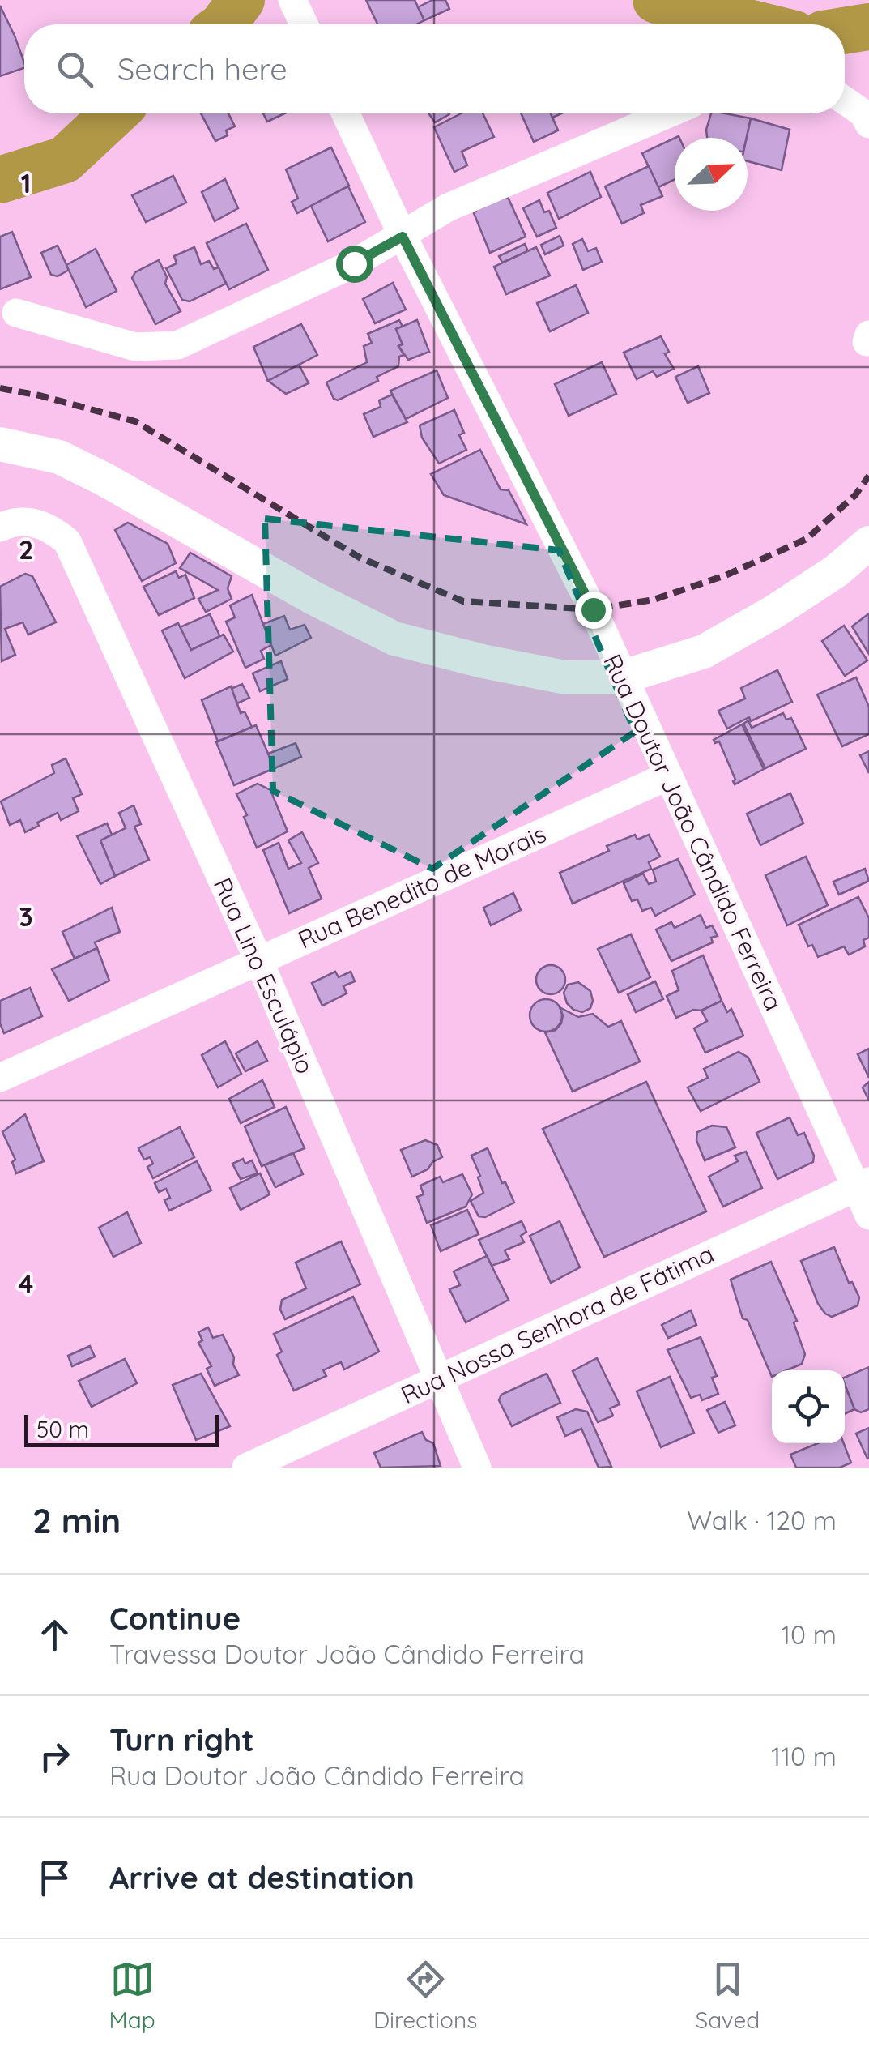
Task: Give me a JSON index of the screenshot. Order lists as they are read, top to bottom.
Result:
{
  "streets": {
    "street": [
      "Rua Doutor João Cândido Ferreira",
      "Rua Benedito de Morais",
      "Rua Lino Esculápio",
      "Rua Nossa Senhora de Fátima"
    ]
  },
  "crossings": [
    ["Rua Doutor João Cândido Ferreira", "Rua Benedito de Morais"],
    ["Rua Doutor João Cândido Ferreira", "Rua Nossa Senhora de Fátima"],
    ["Rua Benedito de Morais", "Rua Lino Esculápio"],
    ["Rua Lino Esculápio", "Rua Nossa Senhora de Fátima"]
  ],
  "scale_bar": "50 m",
  "north": "top right",
  "page": {
    "search": "Search here",
    "scale": "50 m",
    "heading": ["2 min", "Walk · 120 m"],
    "list": [
      ["Continue", "Travessa Doutor João Cândido Ferreira", "10 m"],
      ["Turn right", "Rua Doutor João Cândido Ferreira", "110 m"],
      "Arrive at destination"
    ],
    "nav": ["Map", "Directions", "Saved"]
  },
  "grid": {
    "rows": [
      "1",
      "2",
      "3",
      "4"
    ]
  }
}
